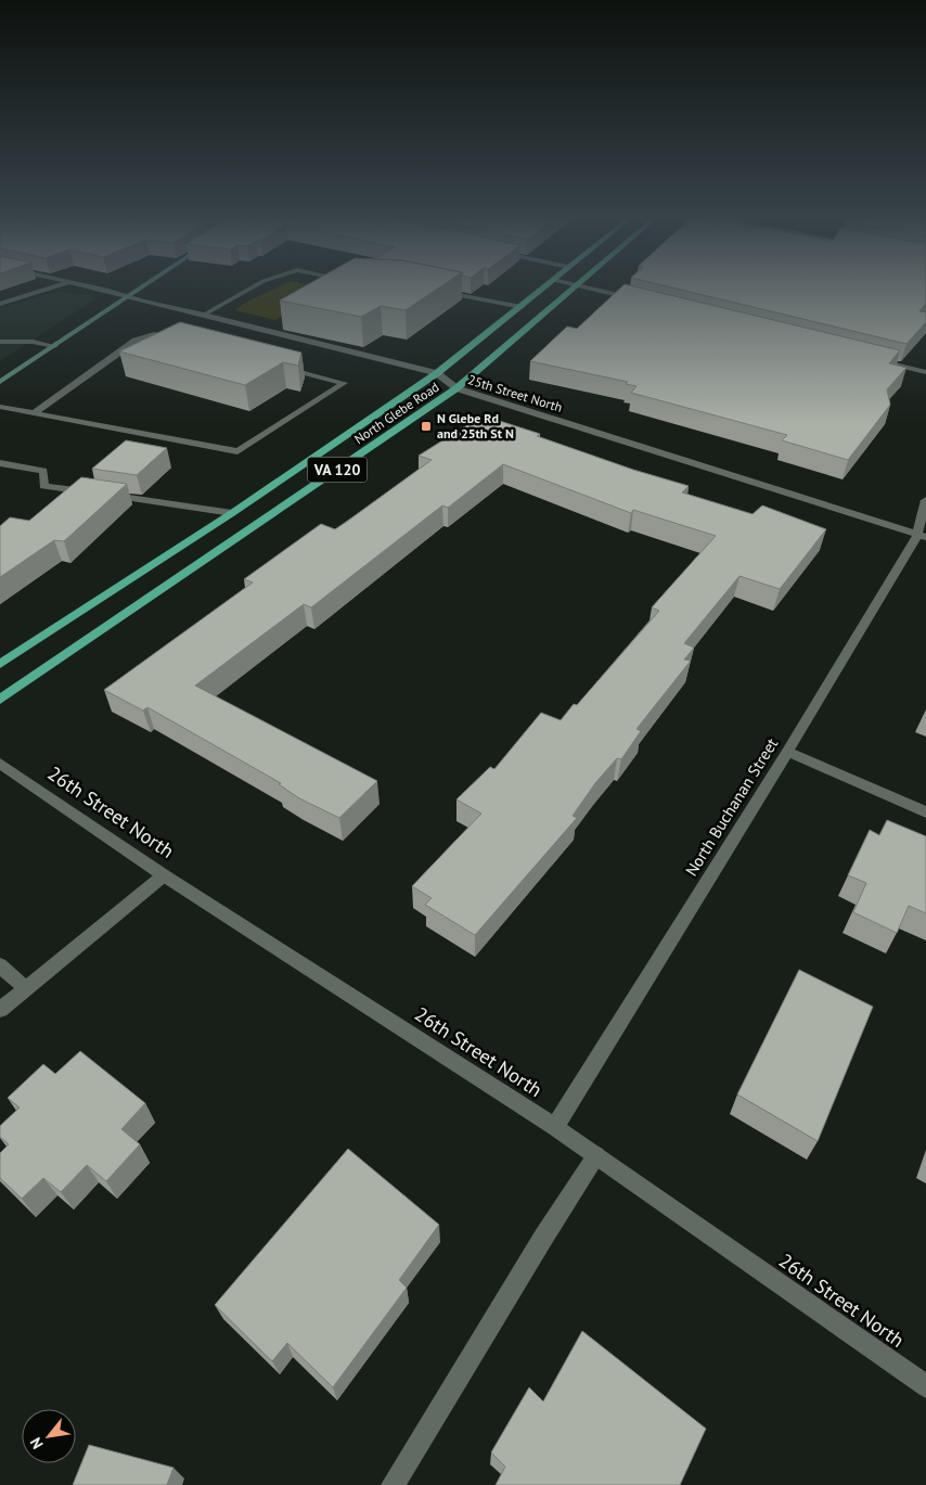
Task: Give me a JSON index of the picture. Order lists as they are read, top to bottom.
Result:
{
  "streets": {
    "main road": ["North Glebe Road", "VA 120"],
    "street": ["25th Street North", "North Buchanan Street", "26th Street North"]
  },
  "crossings": [
    ["25th Street North", "North Glebe Road"],
    ["25th Street North", "North Buchanan Street"],
    ["North Buchanan Street", "26th Street North"]
  ],
  "places": {
    "transit": ["N Glebe Rd and 25th St N"]
  },
  "north": "bottom left"
}
